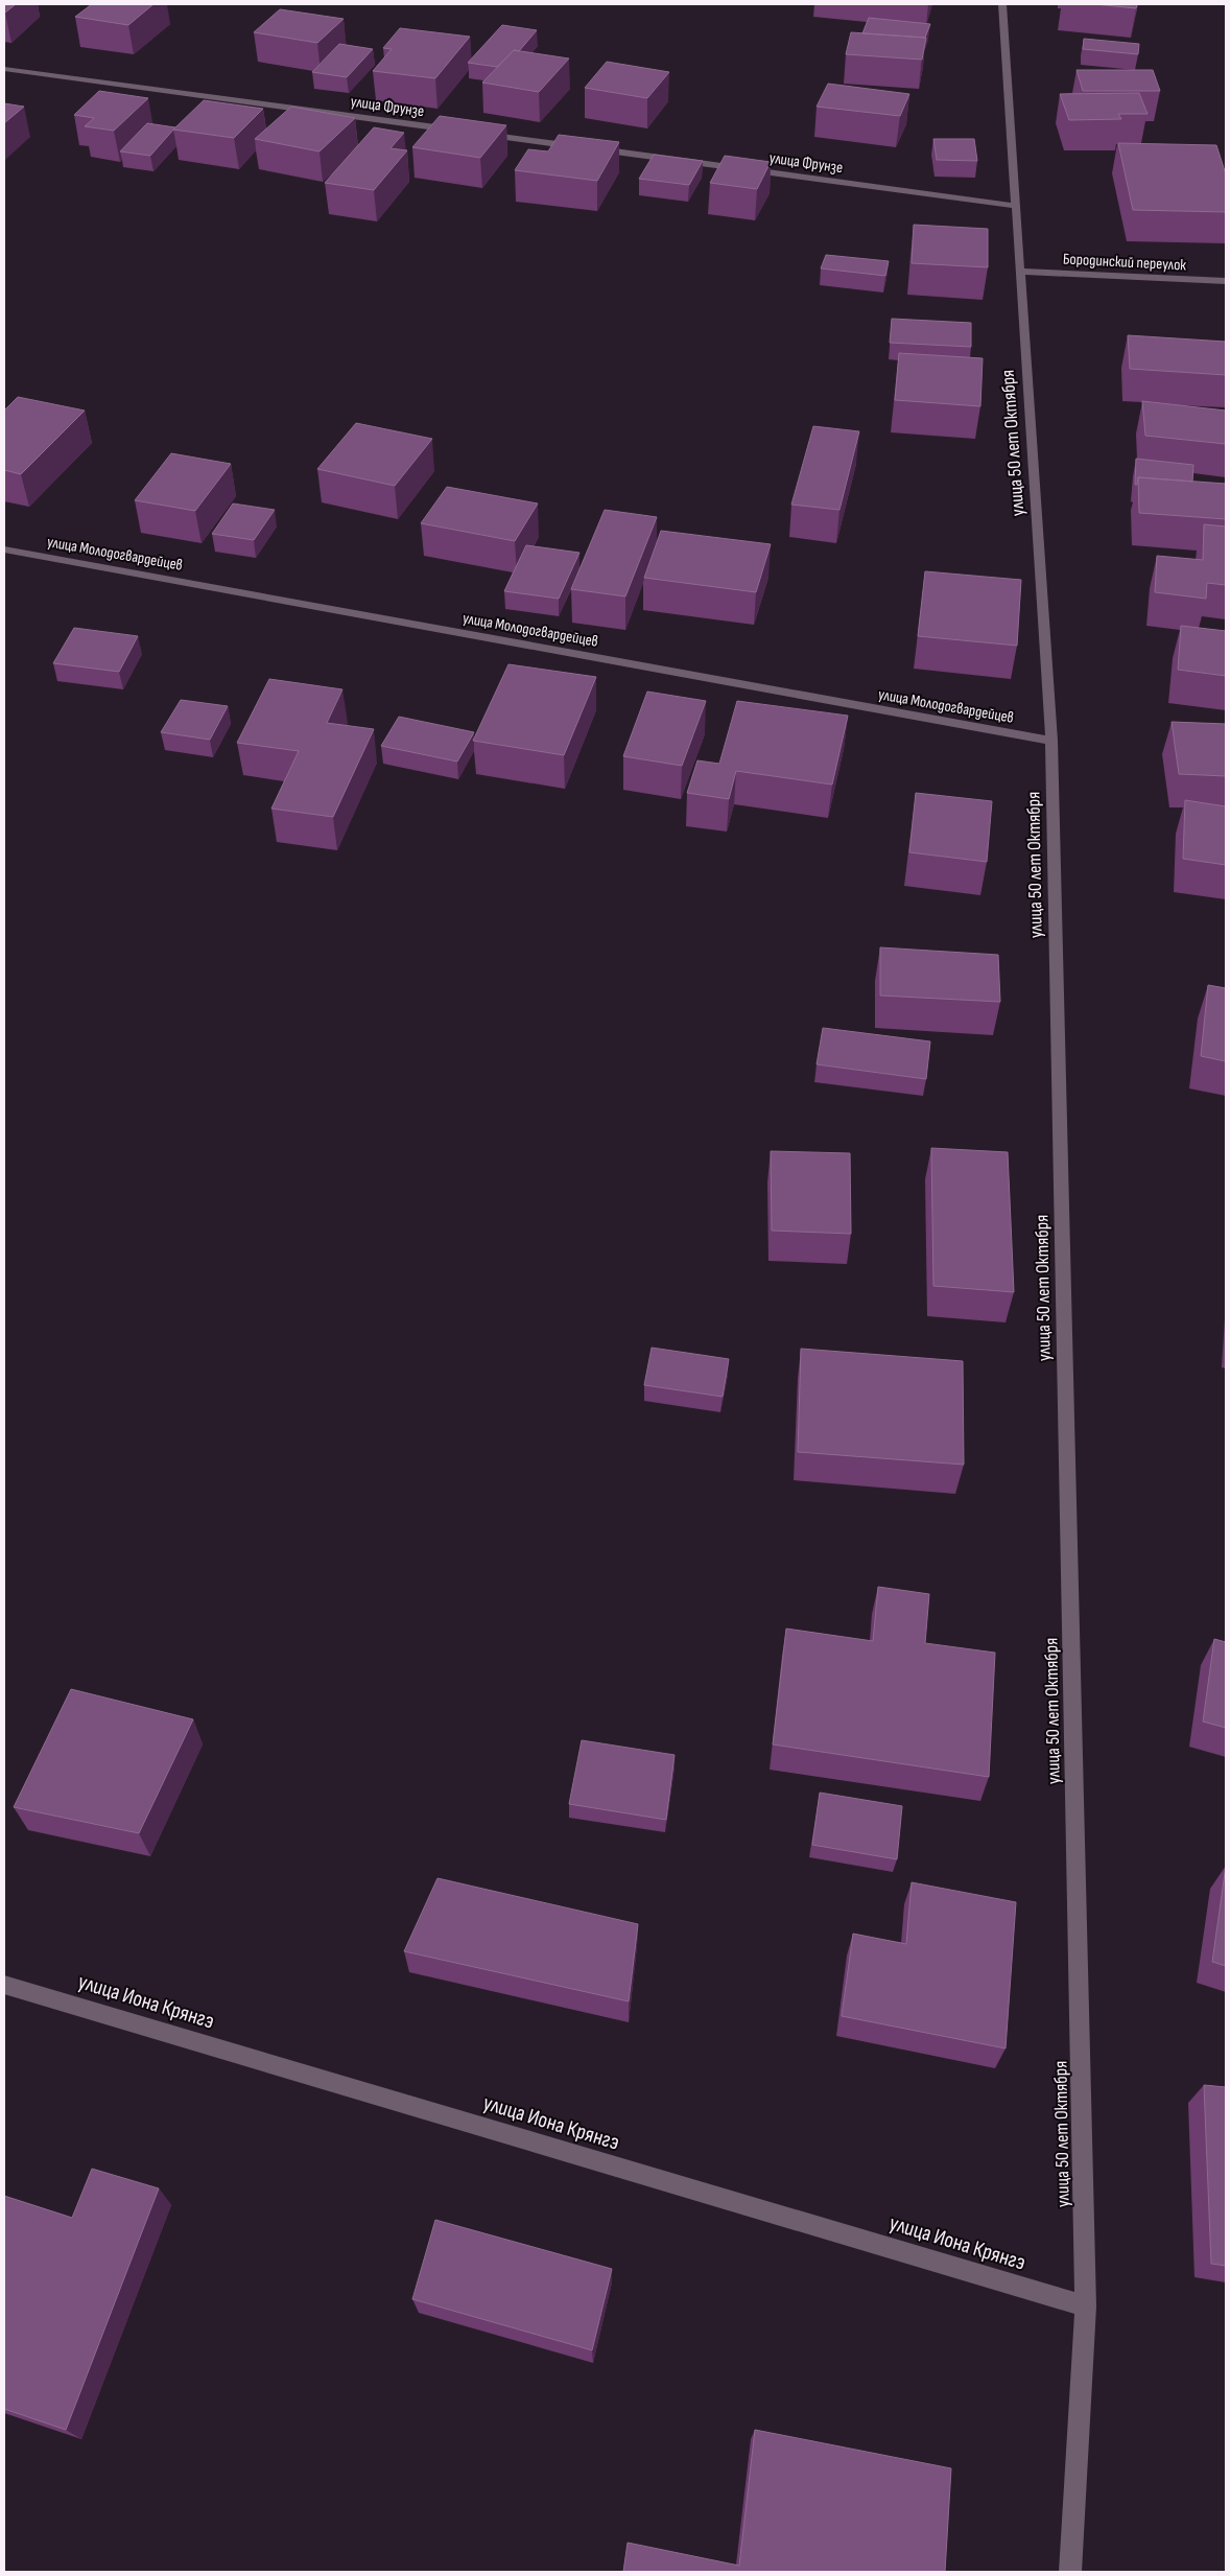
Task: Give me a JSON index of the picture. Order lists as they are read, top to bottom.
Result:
{
  "streets": {
    "street": [
      "улица Фрунзе",
      "Бородинский переулок",
      "улица 50 лет Октября",
      "улица Молодогвардейцев",
      "улица Иона Крянгэ"
    ]
  },
  "crossings": [
    ["улица Фрунзе", "улица 50 лет Октября"],
    ["Бородинский переулок", "улица 50 лет Октября"],
    ["улица 50 лет Октября", "улица Молодогвардейцев"],
    ["улица 50 лет Октября", "улица Иона Крянгэ"]
  ]
}
